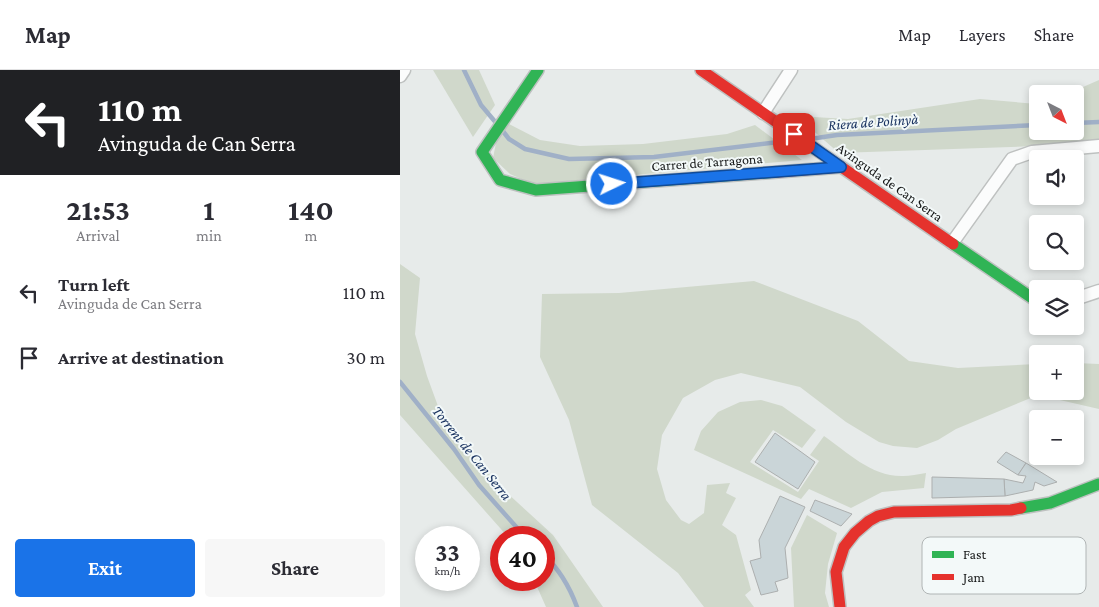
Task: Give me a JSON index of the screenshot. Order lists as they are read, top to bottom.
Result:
{
  "streets": {
    "street": ["Carrer de Tarragona", "Avinguda de Can Serra"]
  },
  "crossings": [
    ["Carrer de Tarragona", "Avinguda de Can Serra"]
  ],
  "water": ["Riera de Polinyà", "Torrent de Can Serra"],
  "legend": ["Fast", "Jam"],
  "north": "bottom right",
  "page": {
    "header": "Map",
    "nav": ["Map", "Layers", "Share"],
    "turn": ["110 m", "Avinguda de Can Serra"],
    "map_buttons": ["+", "−"],
    "eta": [
      "21:53",
      "Arrival",
      "1",
      "min",
      "140",
      "m"
    ],
    "list": [
      {
        "name": "Turn left",
        "note": "Avinguda de Can Serra",
        "value": "110 m"
      },
      {
        "name": "Arrive at destination",
        "value": "30 m"
      }
    ],
    "speed": "33 km/h",
    "limit": "40",
    "buttons": ["Exit", "Share"]
  }
}
